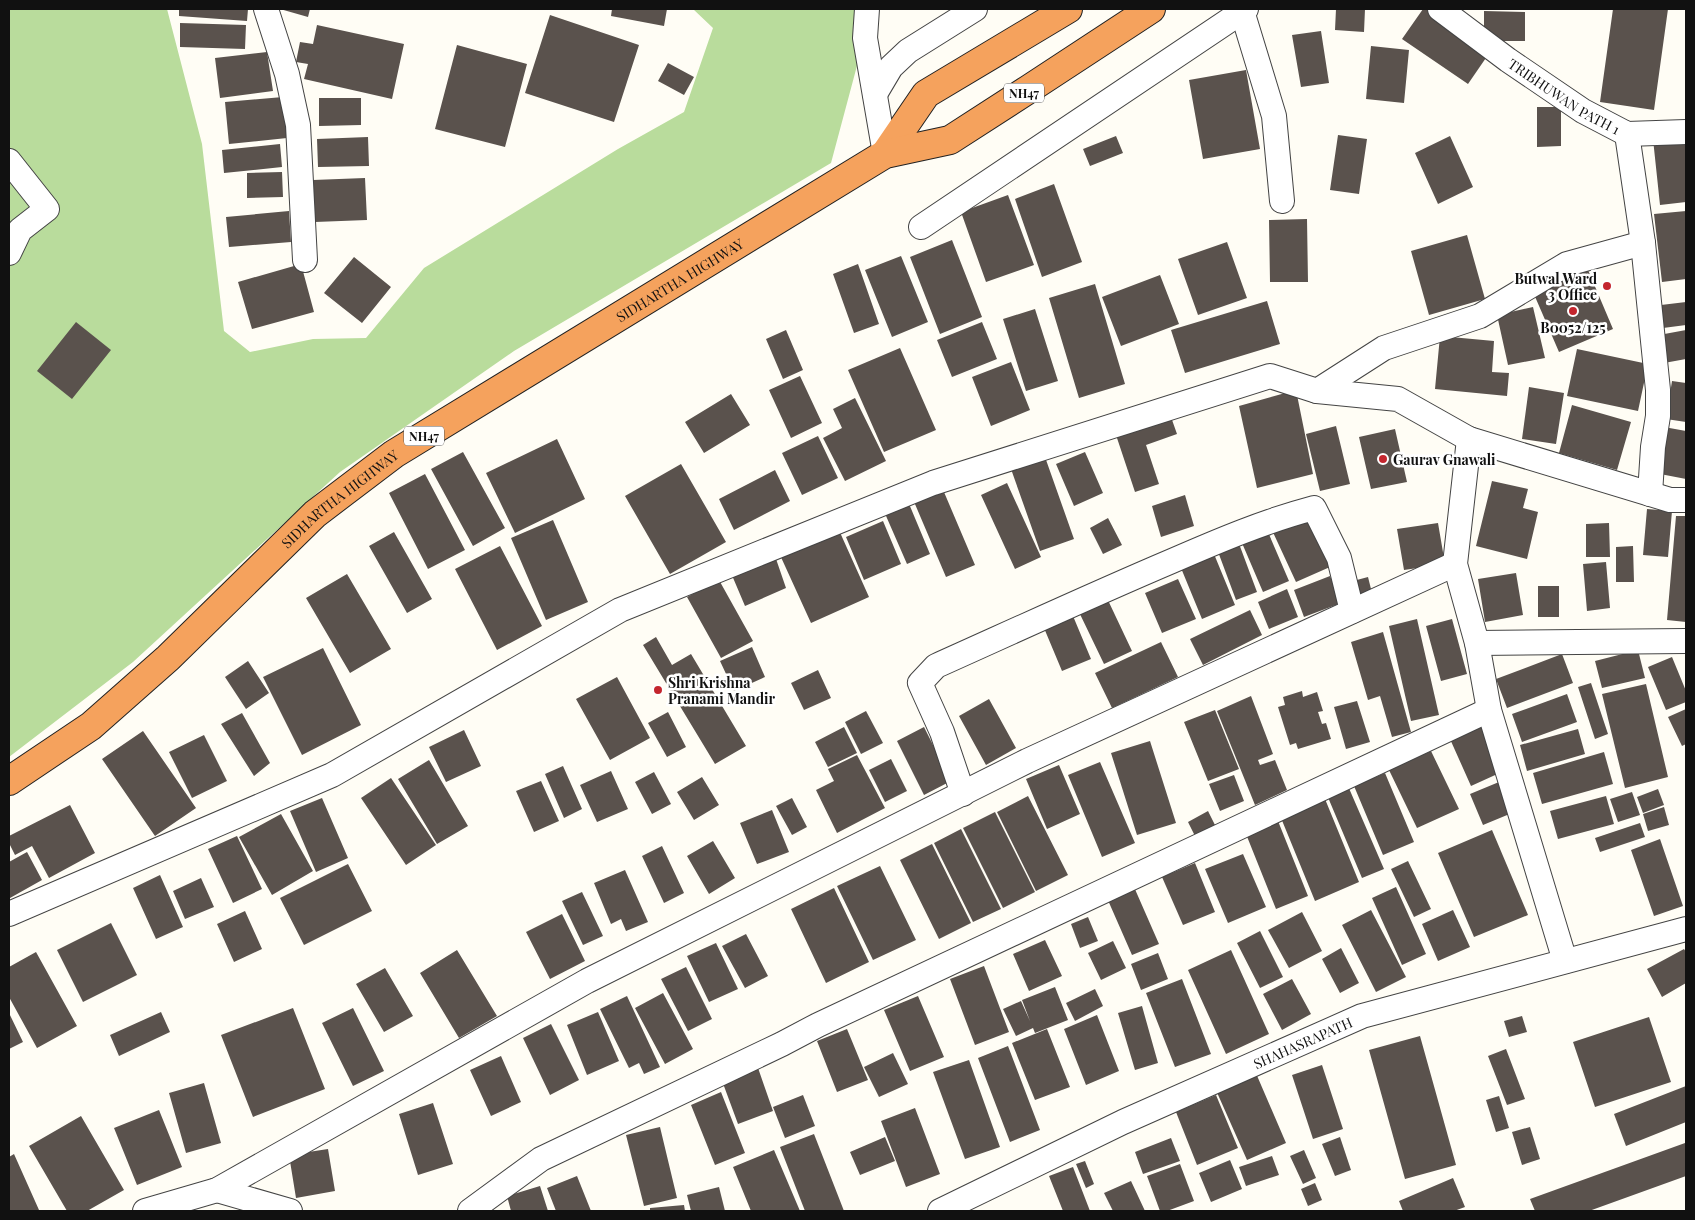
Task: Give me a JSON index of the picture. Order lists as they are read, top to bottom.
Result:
{
  "streets": {
    "highway": ["NH47", "SIDHARTHA HIGHWAY"],
    "street": ["TRIBHUWAN PATH 1", "SHAHASRAPATH"]
  },
  "places": [
    "Butwal Ward 3 Office",
    "B0052/125",
    "Gaurav Gnawali",
    "Shri Krishna Pranami Mandir"
  ]
}
